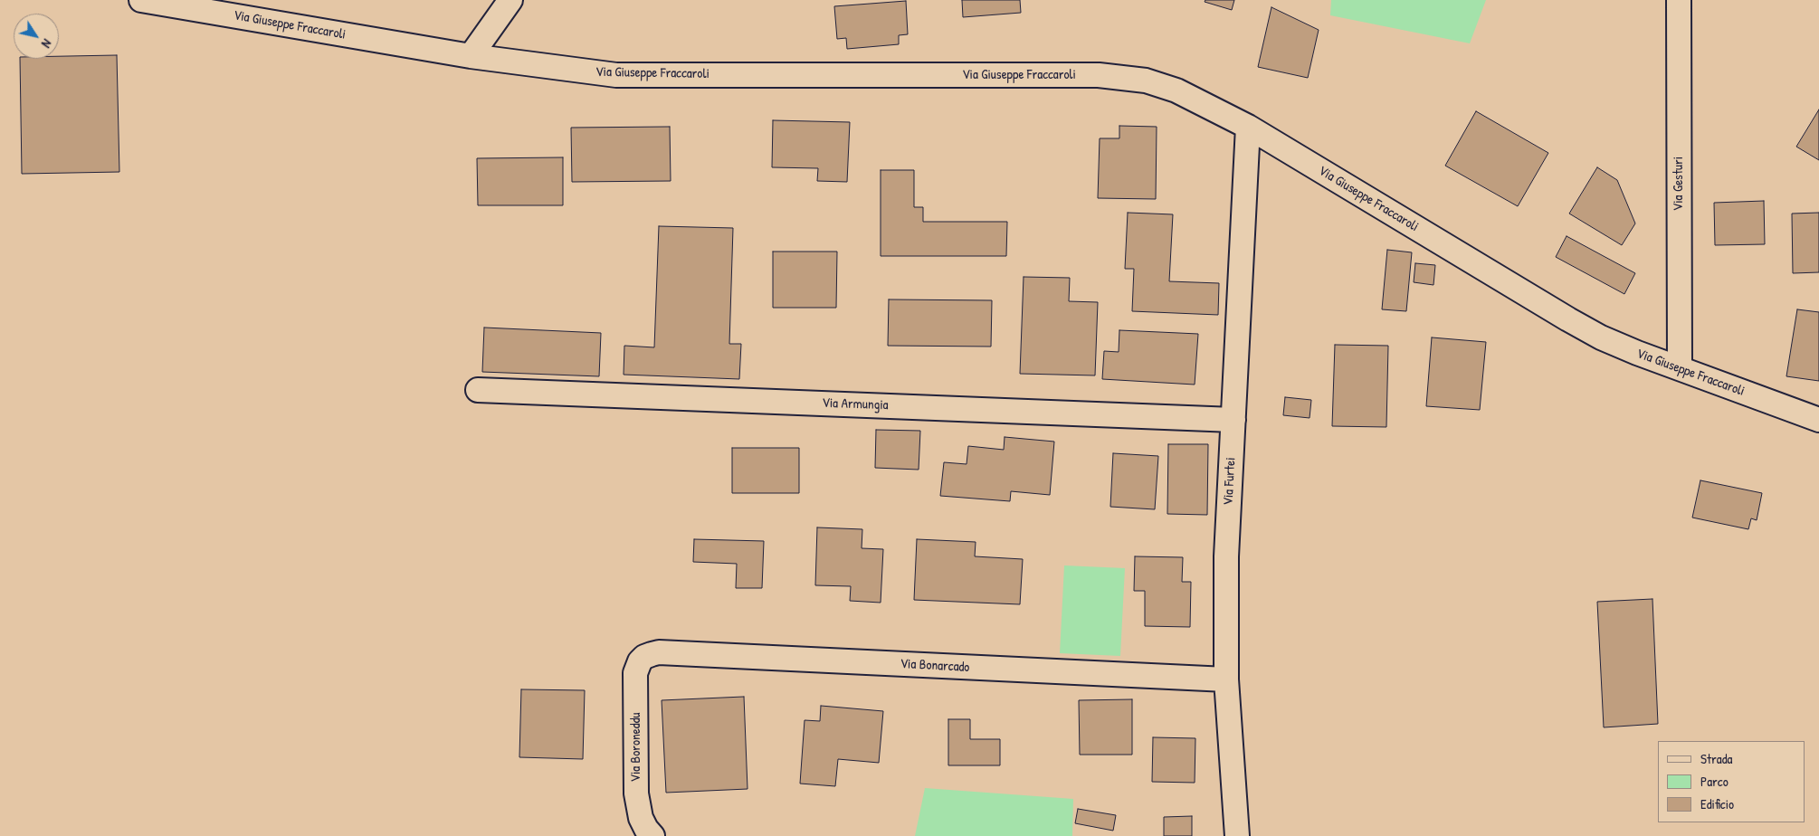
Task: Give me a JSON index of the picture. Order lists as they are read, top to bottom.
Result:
{
  "streets": {
    "street": [
      "Via Giuseppe Fraccaroli",
      "Via Gesturi",
      "Via Armungia",
      "Via Furtei",
      "Via Bonarcado",
      "Via Boroneddu"
    ]
  },
  "crossings": [
    ["Via Giuseppe Fraccaroli", "Via Gesturi"],
    ["Via Giuseppe Fraccaroli", "Via Furtei"],
    ["Via Armungia", "Via Furtei"],
    ["Via Furtei", "Via Bonarcado"],
    ["Via Bonarcado", "Via Boroneddu"]
  ],
  "legend": ["Strada", "Parco", "Edificio"],
  "north": "bottom right"
}
